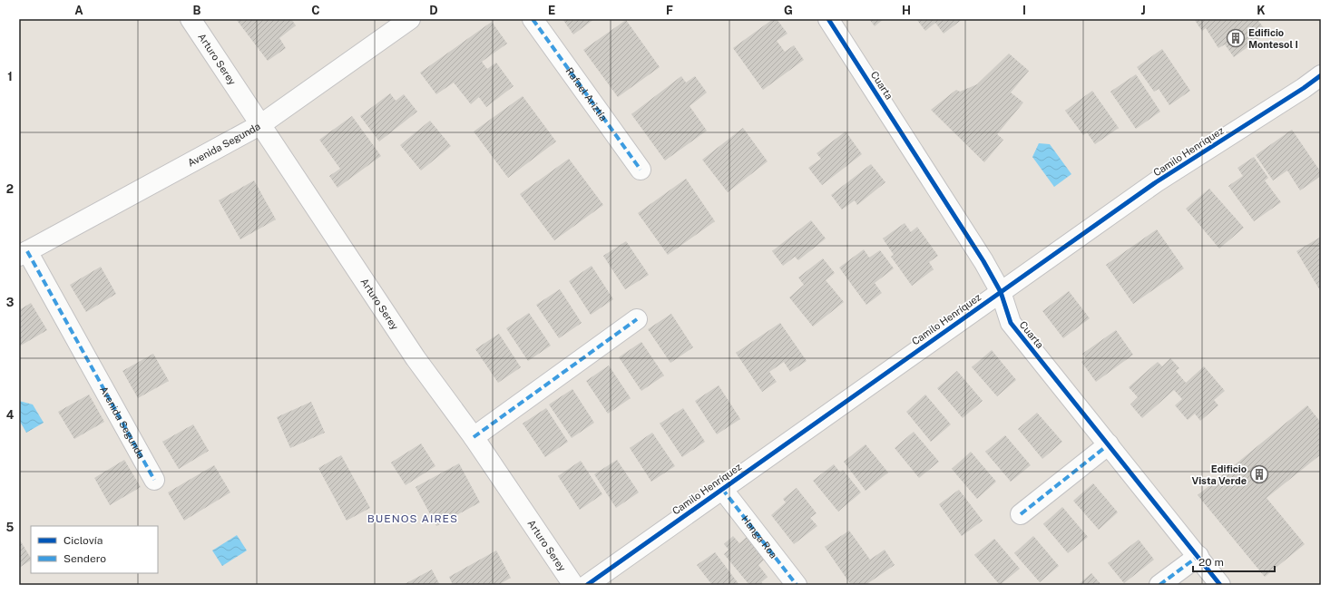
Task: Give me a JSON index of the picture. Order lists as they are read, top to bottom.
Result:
{
  "streets": {
    "street": [
      "Arturo Serey",
      "Cuarta",
      "Rafael Ariztía",
      "Avenida Segunda",
      "Camilo Henríquez",
      "Hanga Roa"
    ]
  },
  "crossings": [
    ["Arturo Serey", "Avenida Segunda"],
    ["Cuarta", "Camilo Henríquez"],
    ["Camilo Henríquez", "Hanga Roa"]
  ],
  "districts": ["BUENOS AIRES"],
  "places": {
    "building": ["Edificio Montesol I", "Edificio Vista Verde"]
  },
  "legend": ["Ciclovía", "Sendero"],
  "scale_bar": "20 m",
  "grid": {
    "columns": [
      "A",
      "B",
      "C",
      "D",
      "E",
      "F",
      "G",
      "H",
      "I",
      "J",
      "K"
    ],
    "rows": [
      "1",
      "2",
      "3",
      "4",
      "5"
    ]
  }
}
